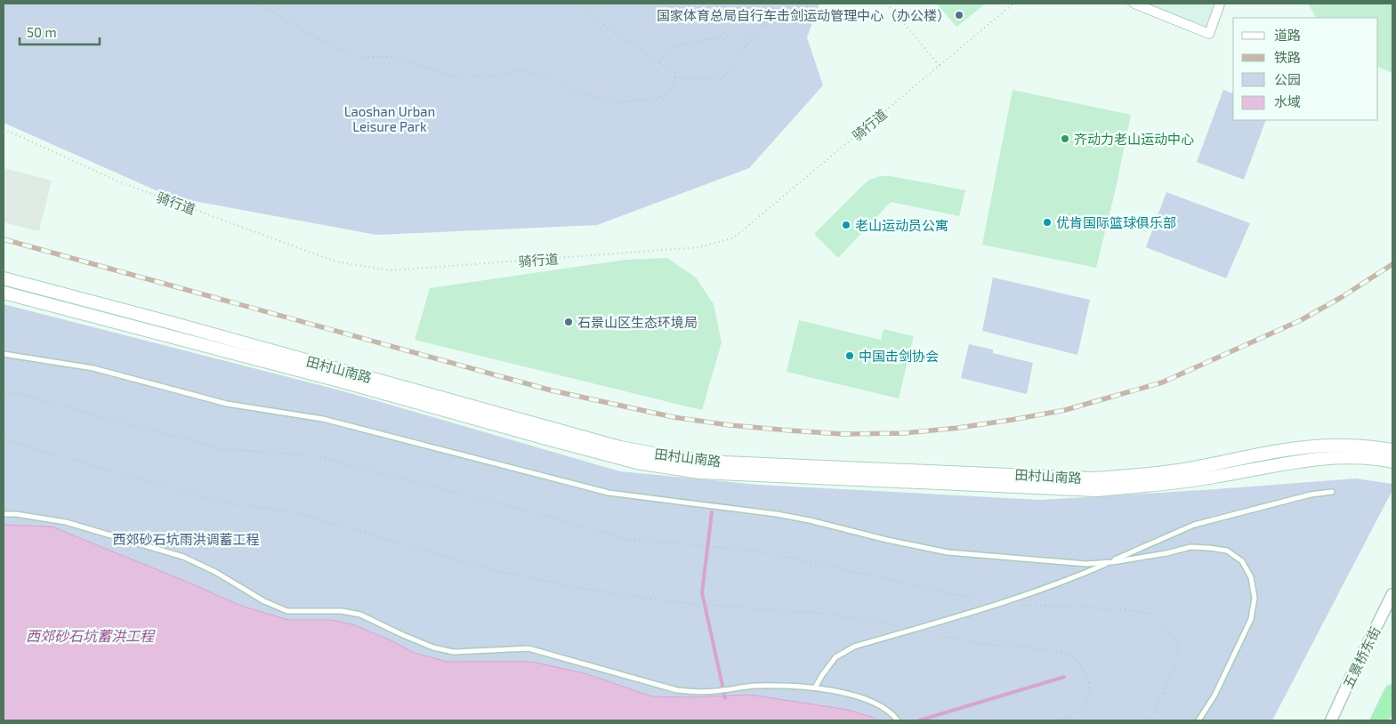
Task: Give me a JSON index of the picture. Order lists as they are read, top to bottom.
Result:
{
  "streets": {
    "main road": ["田村山南路"],
    "street": ["五景桥东街"],
    "path": ["骑行道"]
  },
  "water": ["西郊砂石坑蓄洪工程"],
  "parks": ["Laoshan Urban Leisure Park", "西郊砂石坑雨洪调蓄工程"],
  "places": [
    "国家体育总局自行车击剑运动管理中心（办公楼）",
    "齐动力老山运动中心",
    "优肯国际篮球俱乐部",
    "老山运动员公寓",
    "石景山区生态环境局",
    "中国击剑协会"
  ],
  "legend": [
    "道路",
    "铁路",
    "公园",
    "水域"
  ],
  "scale_bar": "50 m"
}
